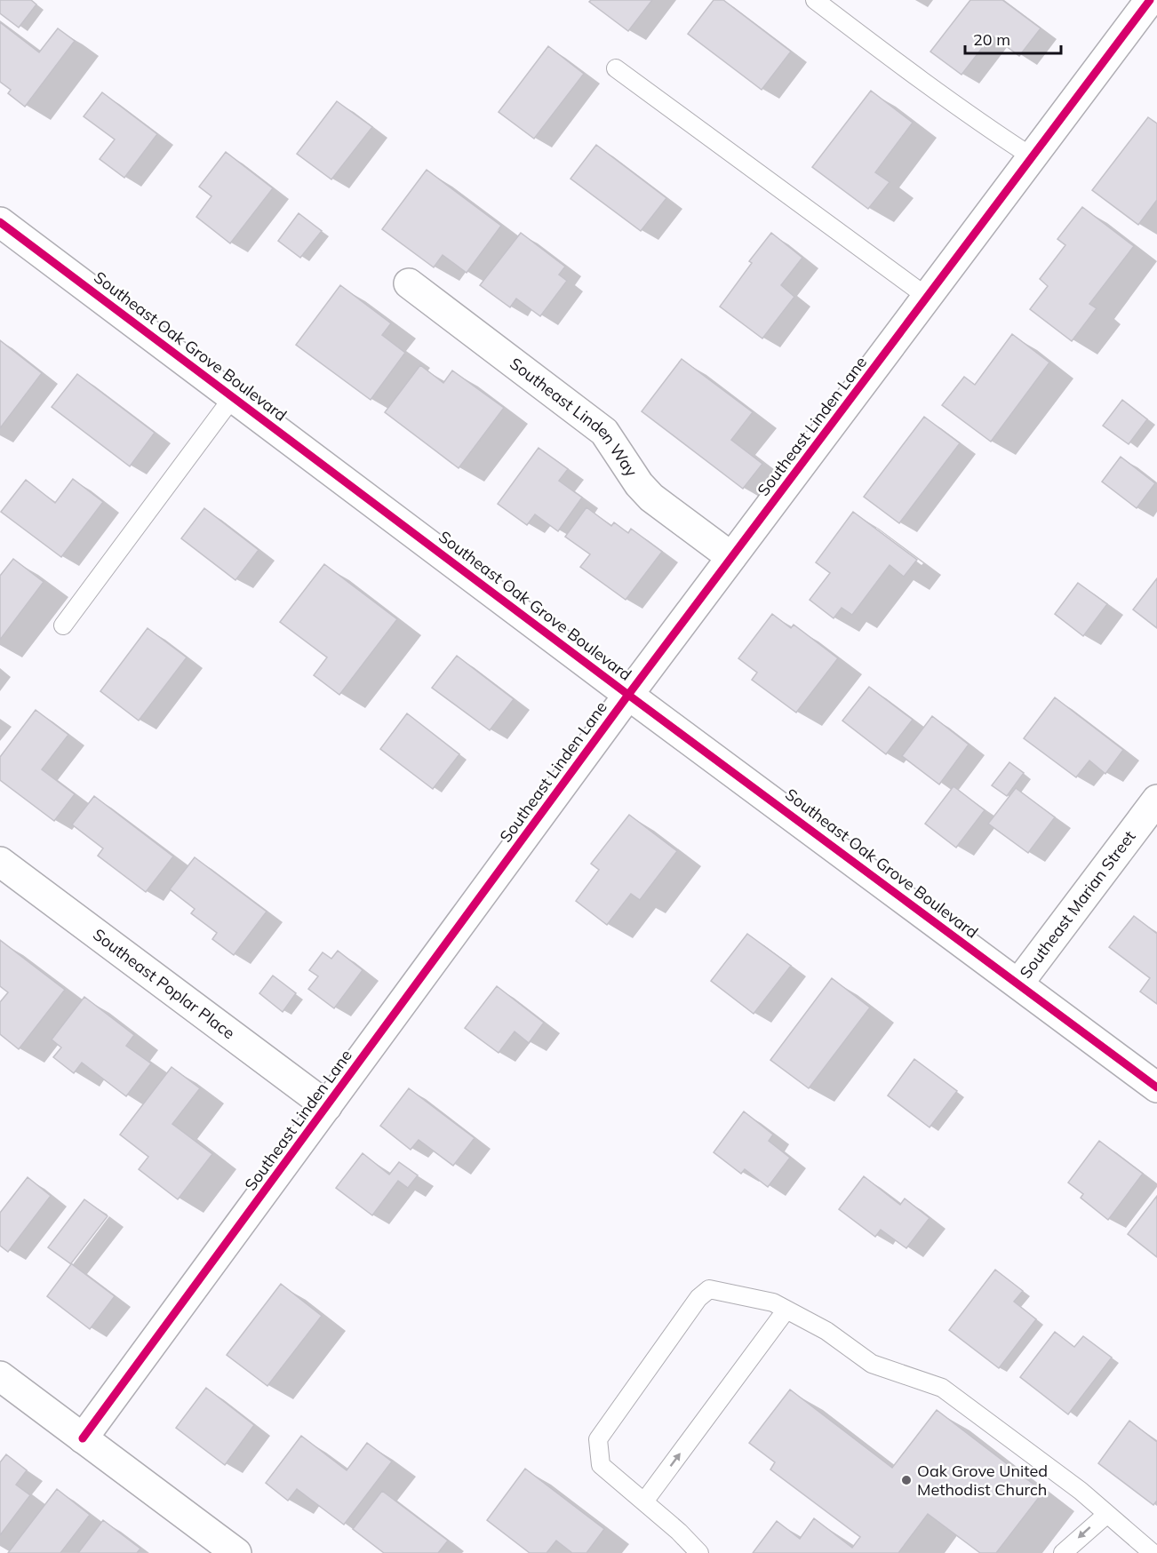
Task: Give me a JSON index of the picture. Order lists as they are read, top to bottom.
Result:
{
  "streets": {
    "street": [
      "Southeast Oak Grove Boulevard",
      "Southeast Linden Way",
      "Southeast Linden Lane",
      "Southeast Marian Street",
      "Southeast Poplar Place"
    ]
  },
  "crossings": [
    ["Southeast Oak Grove Boulevard", "Southeast Linden Lane"],
    ["Southeast Oak Grove Boulevard", "Southeast Marian Street"],
    ["Southeast Linden Way", "Southeast Linden Lane"],
    ["Southeast Linden Lane", "Southeast Poplar Place"]
  ],
  "places": ["Oak Grove United Methodist Church"],
  "scale_bar": "20 m"
}
